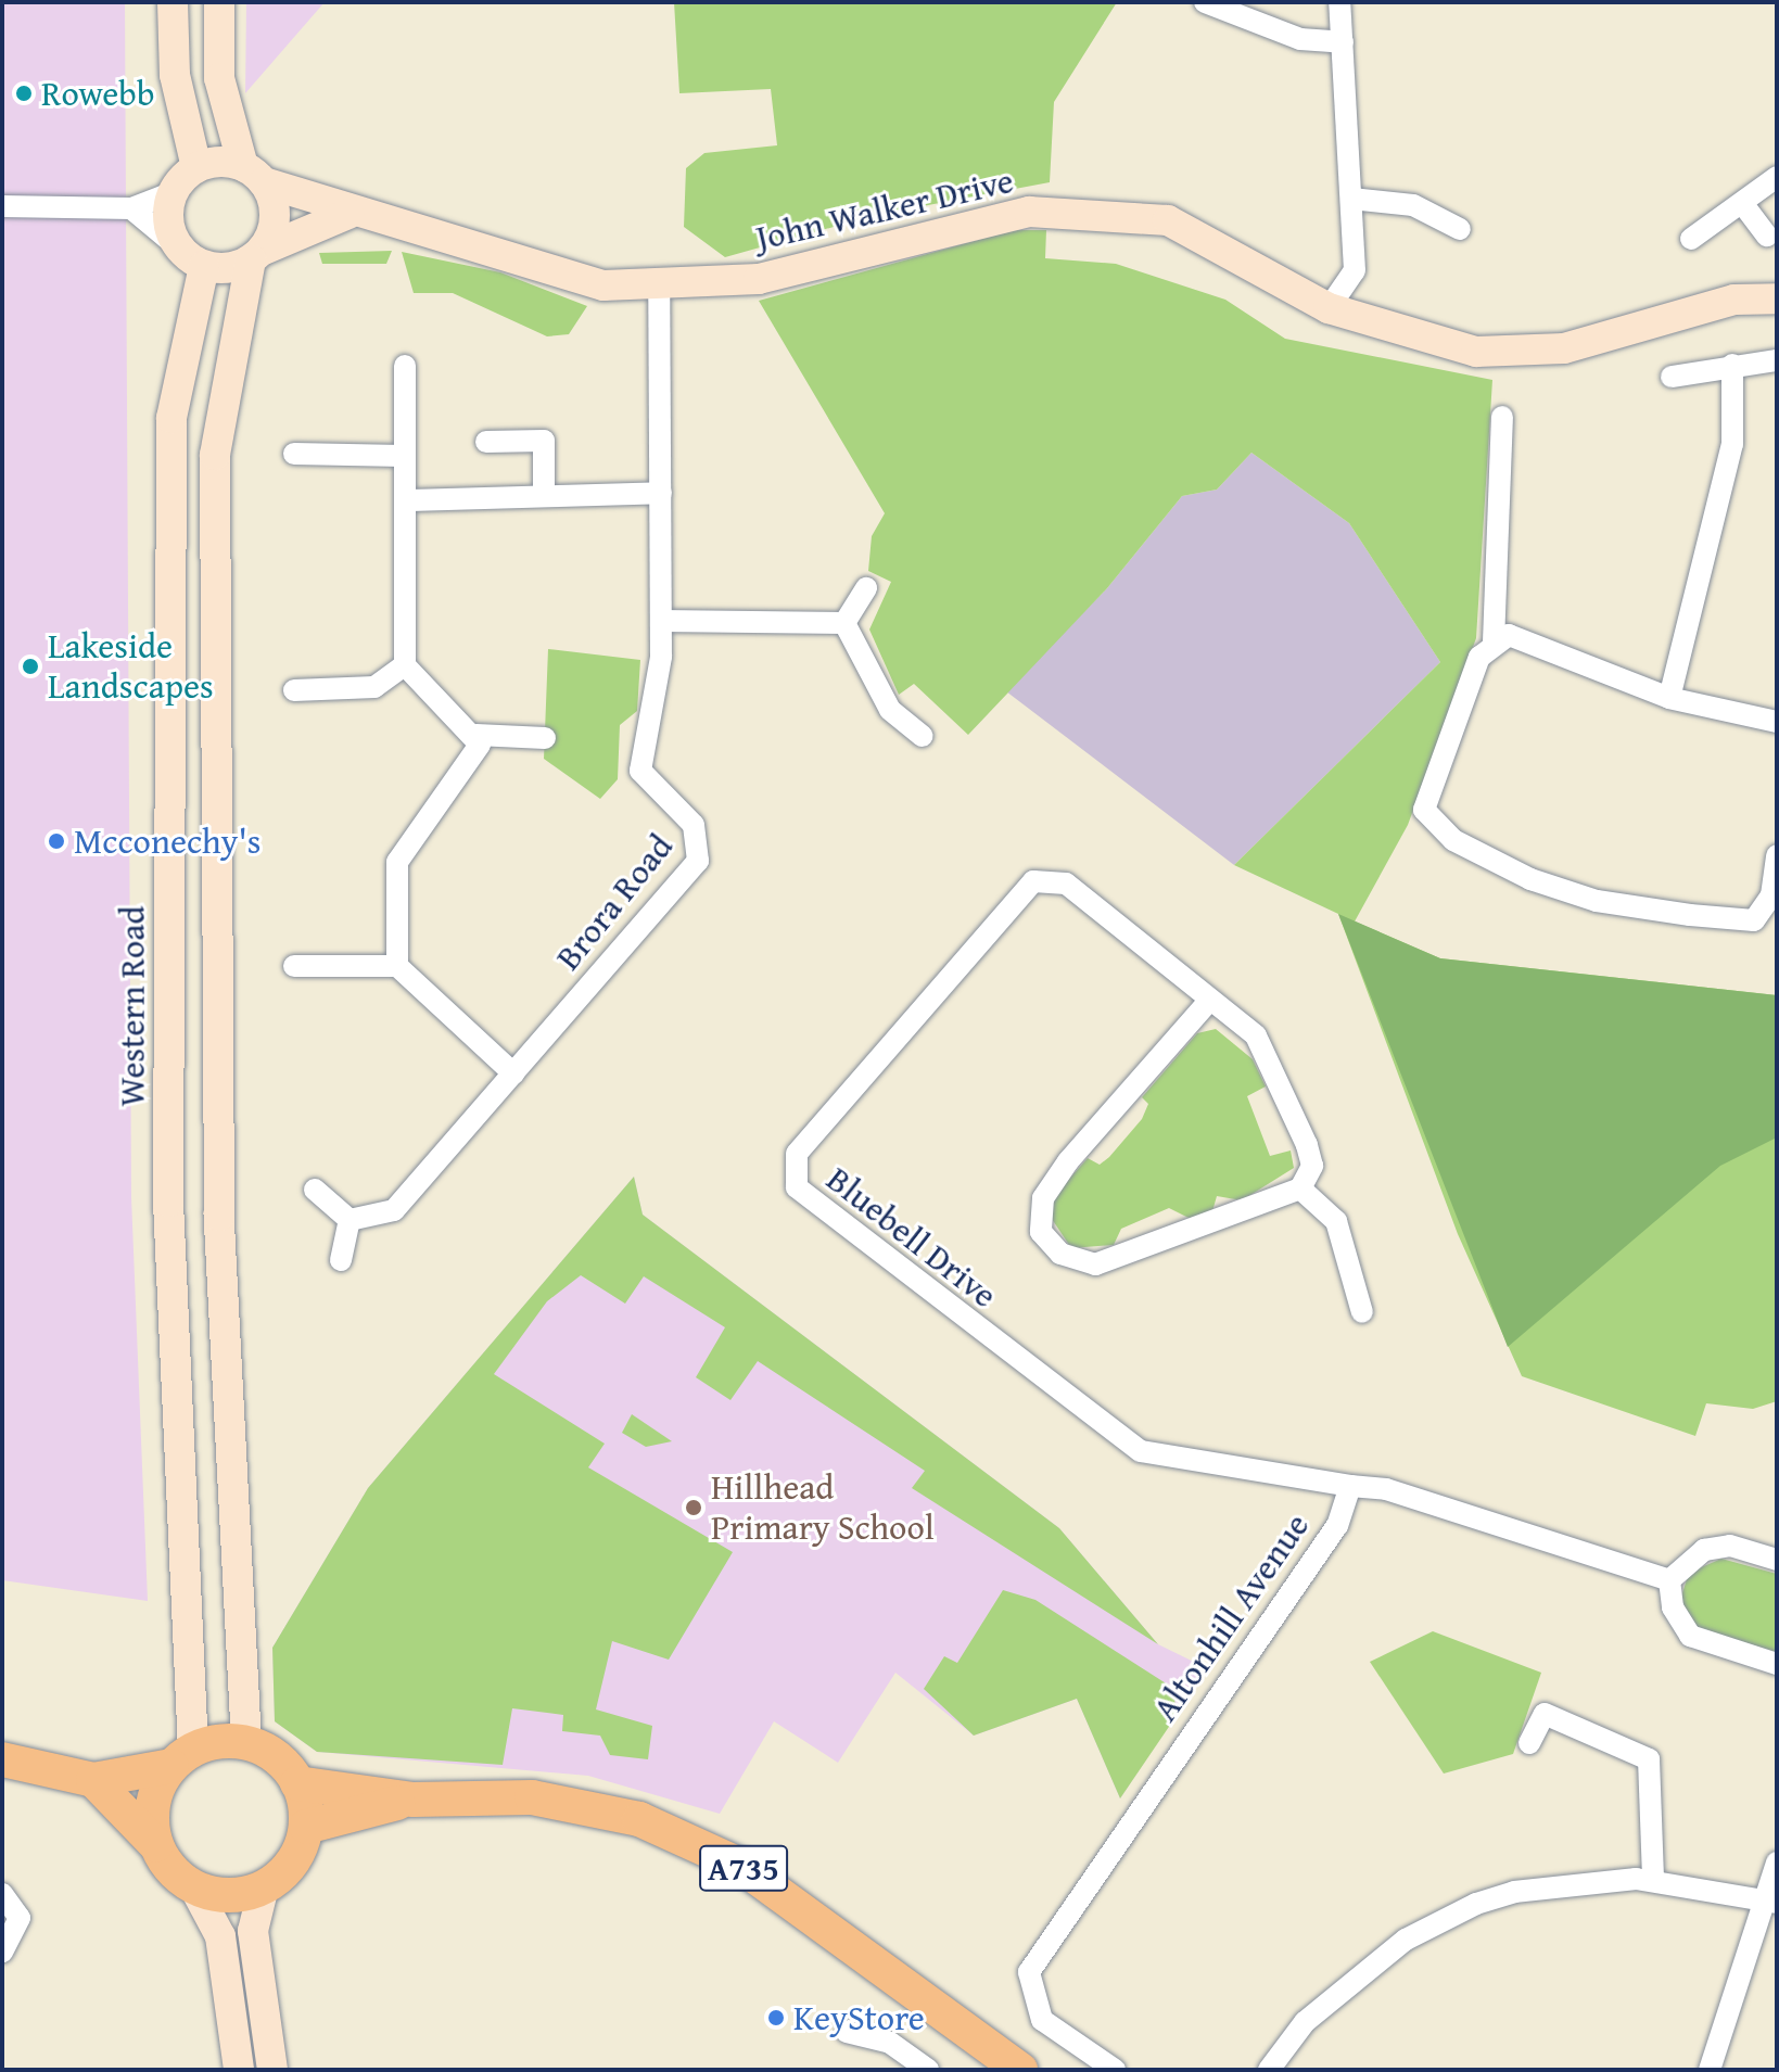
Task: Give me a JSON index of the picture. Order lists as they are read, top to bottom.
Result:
{
  "streets": {
    "main road": ["John Walker Drive", "Western Road", "A735"],
    "street": ["Brora Road", "Bluebell Drive", "Altonhill Avenue"]
  },
  "crossings": [
    ["John Walker Drive", "Brora Road"],
    ["John Walker Drive", "Western Road"],
    ["Western Road", "A735"],
    ["Bluebell Drive", "Altonhill Avenue"]
  ],
  "places": [
    "Rowebb",
    "Lakeside Landscapes",
    "Mcconechy's",
    "Hillhead Primary School",
    "KeyStore"
  ]
}
